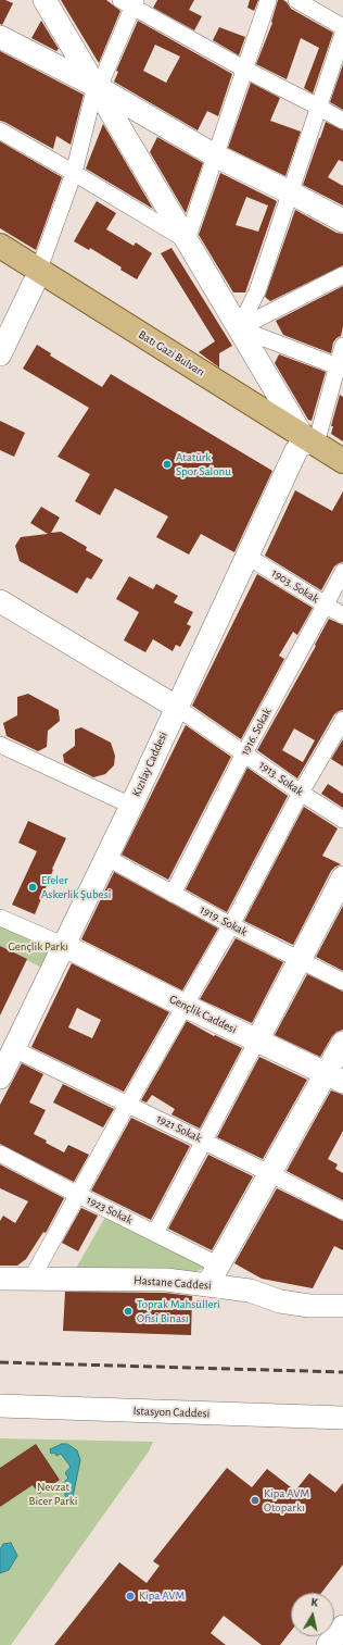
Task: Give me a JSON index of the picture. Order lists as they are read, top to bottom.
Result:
{
  "streets": {
    "main road": ["Batı Gazi Bulvarı"],
    "street": [
      "1903. Sokak",
      "1916. Sokak",
      "Kızılay Caddesi",
      "1913. Sokak",
      "1919. Sokak",
      "Gençlik Caddesi",
      "1921 Sokak",
      "1923 Sokak",
      "Hastane Caddesi",
      "Istasyon Caddesi"
    ]
  },
  "crossings": [
    ["Batı Gazi Bulvarı", "Kızılay Caddesi"],
    ["1903. Sokak", "1916. Sokak"],
    ["1903. Sokak", "Kızılay Caddesi"],
    ["1916. Sokak", "1913. Sokak"],
    ["1916. Sokak", "1919. Sokak"],
    ["Kızılay Caddesi", "1913. Sokak"],
    ["Kızılay Caddesi", "1919. Sokak"],
    ["Kızılay Caddesi", "Gençlik Caddesi"],
    ["Kızılay Caddesi", "1921 Sokak"]
  ],
  "parks": ["Gençlik Parkı", "Nevzat Bicer Parki"],
  "places": [
    "Atatürk Spor Salonu",
    "Efeler Askerlik Şubesi",
    "Toprak Mahsülleri Ofisi Binası",
    "Kipa AVM Otoparkı",
    "Kipa AVM"
  ],
  "north": "top"
}
